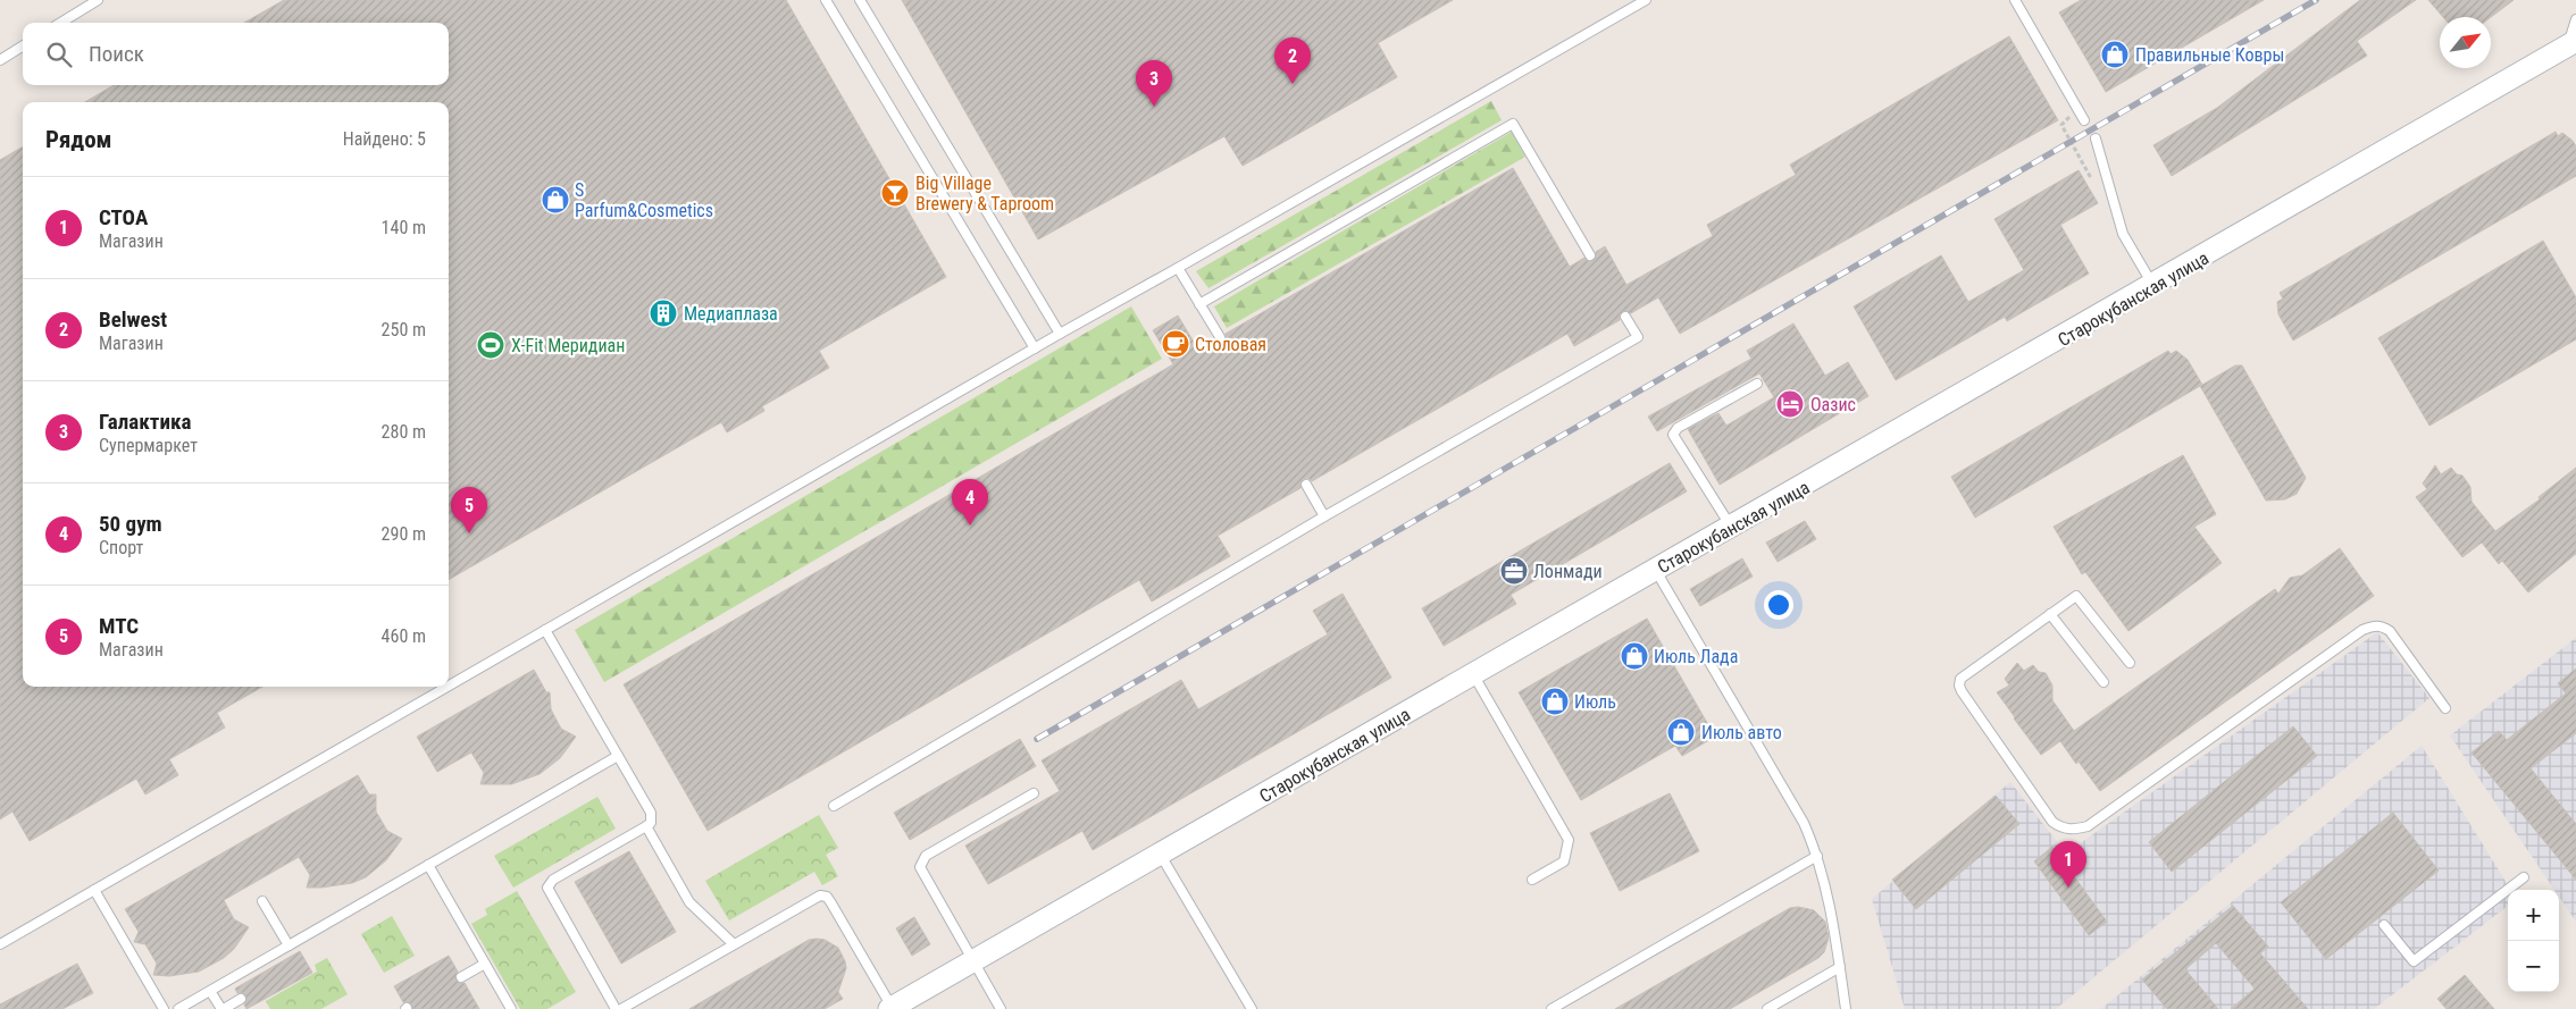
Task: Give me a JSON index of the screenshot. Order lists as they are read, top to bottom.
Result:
{
  "streets": {
    "street": ["Старокубанская улица"]
  },
  "places": {
    "shop": [
      "Правильные Ковры",
      "S Parfum&Cosmetics",
      "Июль Лада",
      "Июль",
      "Июль авто"
    ],
    "bar": ["Big Village Brewery & Taproom"],
    "building": ["Медиаплаза"],
    "cafe": ["Столовая"],
    "sports": ["X-Fit Меридиан"],
    "hotel": ["Оазис"],
    "office": ["Лонмади"]
  },
  "north": "top right",
  "page": {
    "search": "Поиск",
    "pins": [
      "2",
      "3",
      "4",
      "5",
      "1"
    ],
    "heading": ["Рядом", "Найдено: 5"],
    "list": [
      {
        "mark": "1",
        "name": "СТОА",
        "note": "Магазин",
        "value": "140 m"
      },
      {
        "mark": "2",
        "name": "Belwest",
        "note": "Магазин",
        "value": "250 m"
      },
      {
        "mark": "3",
        "name": "Галактика",
        "note": "Супермаркет",
        "value": "280 m"
      },
      {
        "mark": "4",
        "name": "50 gym",
        "note": "Спорт",
        "value": "290 m"
      },
      {
        "mark": "5",
        "name": "МТС",
        "note": "Магазин",
        "value": "460 m"
      }
    ],
    "map_buttons": ["+", "−"]
  }
}
